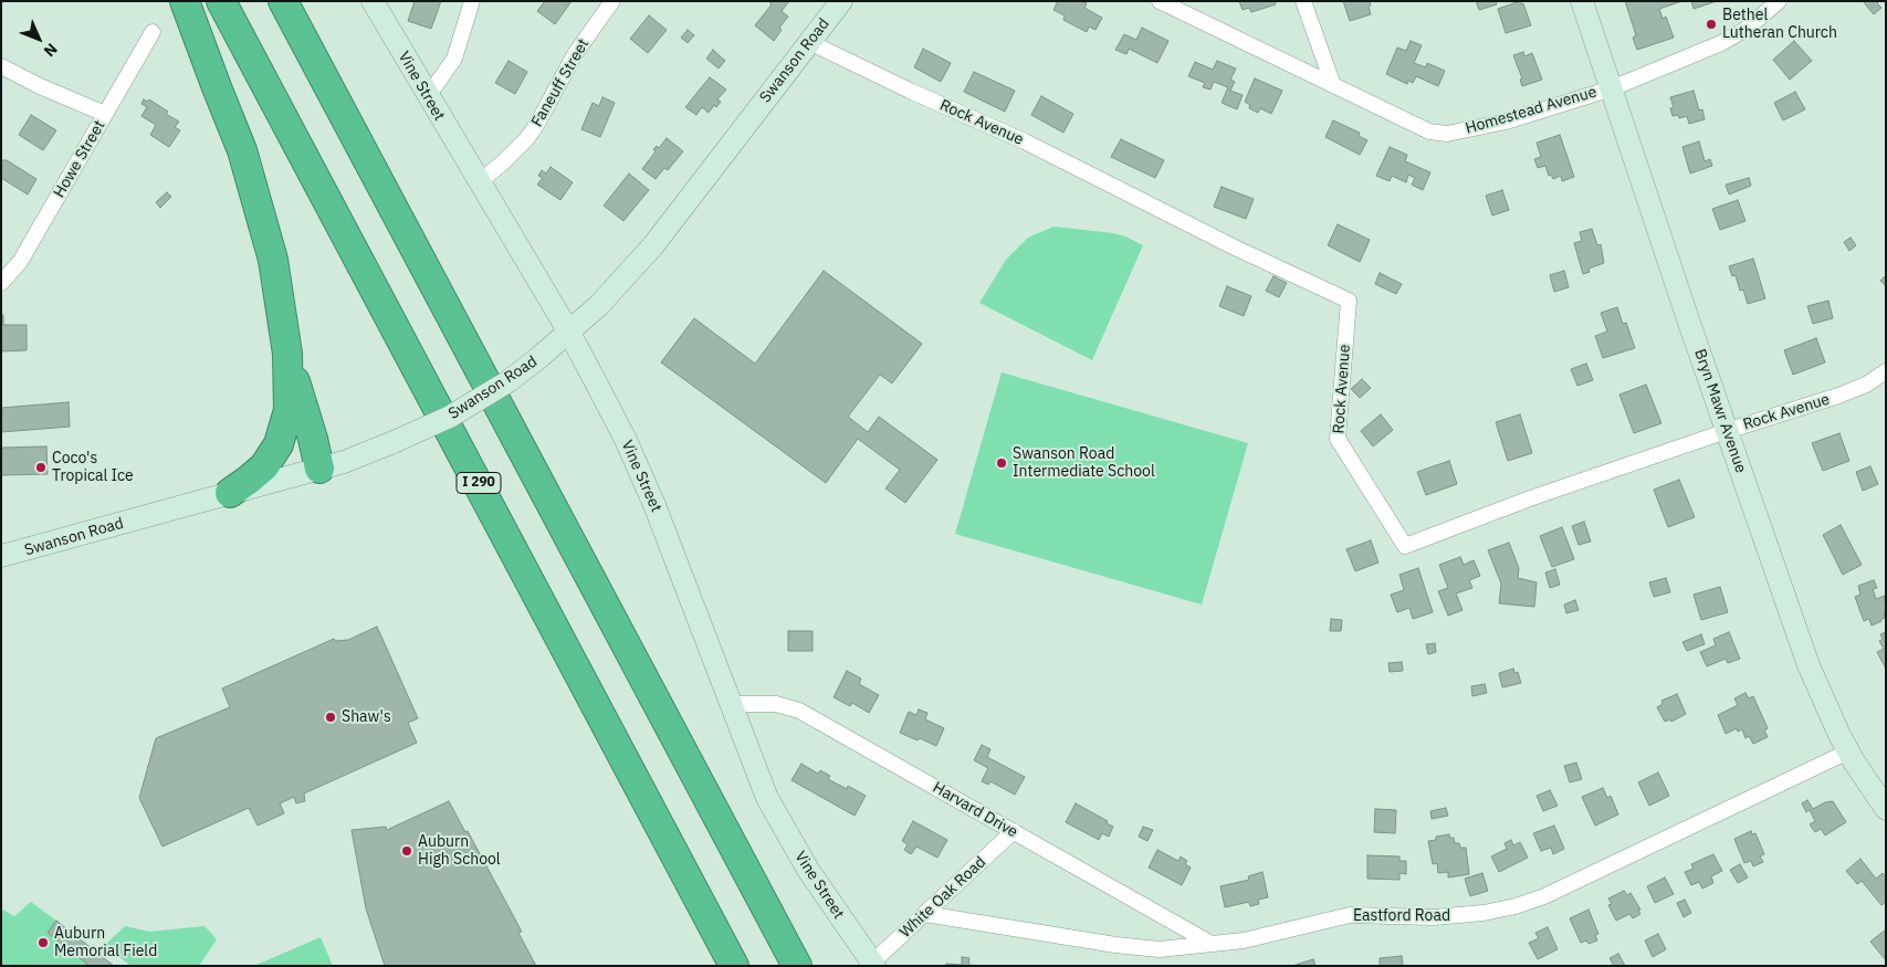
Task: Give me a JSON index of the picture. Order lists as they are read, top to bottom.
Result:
{
  "streets": {
    "highway": ["I 290"],
    "street": [
      "Swanson Road",
      "Faneuff Street",
      "Vine Street",
      "Homestead Avenue",
      "Rock Avenue",
      "Howe Street",
      "Bryn Mawr Avenue",
      "Harvard Drive",
      "White Oak Road",
      "Eastford Road"
    ]
  },
  "crossings": [
    ["Swanson Road", "Vine Street"],
    ["Swanson Road", "Rock Avenue"],
    ["Faneuff Street", "Vine Street"],
    ["Vine Street", "Harvard Drive"],
    ["Vine Street", "White Oak Road"],
    ["Homestead Avenue", "Bryn Mawr Avenue"],
    ["Rock Avenue", "Bryn Mawr Avenue"],
    ["Bryn Mawr Avenue", "Eastford Road"],
    ["Harvard Drive", "White Oak Road"],
    ["Harvard Drive", "Eastford Road"],
    ["White Oak Road", "Eastford Road"]
  ],
  "places": [
    "Bethel Lutheran Church",
    "Swanson Road Intermediate School",
    "Coco's Tropical Ice",
    "Shaw's",
    "Auburn High School",
    "Auburn Memorial Field"
  ],
  "north": "bottom right"
}
